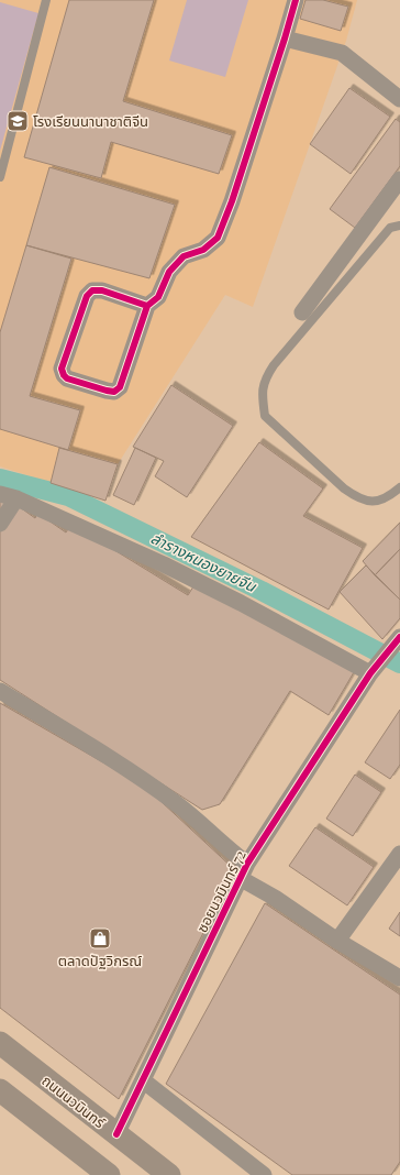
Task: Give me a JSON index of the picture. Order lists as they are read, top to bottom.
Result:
{
  "streets": {
    "main road": ["ถนนนวมินทร์"],
    "street": ["ซอยนวมินทร์ 72"]
  },
  "crossings": [
    ["ซอยนวมินทร์ 72", "ถนนนวมินทร์"]
  ],
  "water": ["ลำรางหนองยายจีน"],
  "places": {
    "school or university": ["โรงเรียนนานาชาติจีน"],
    "shop": ["ตลาดปัฐวิกรณ์"]
  }
}
